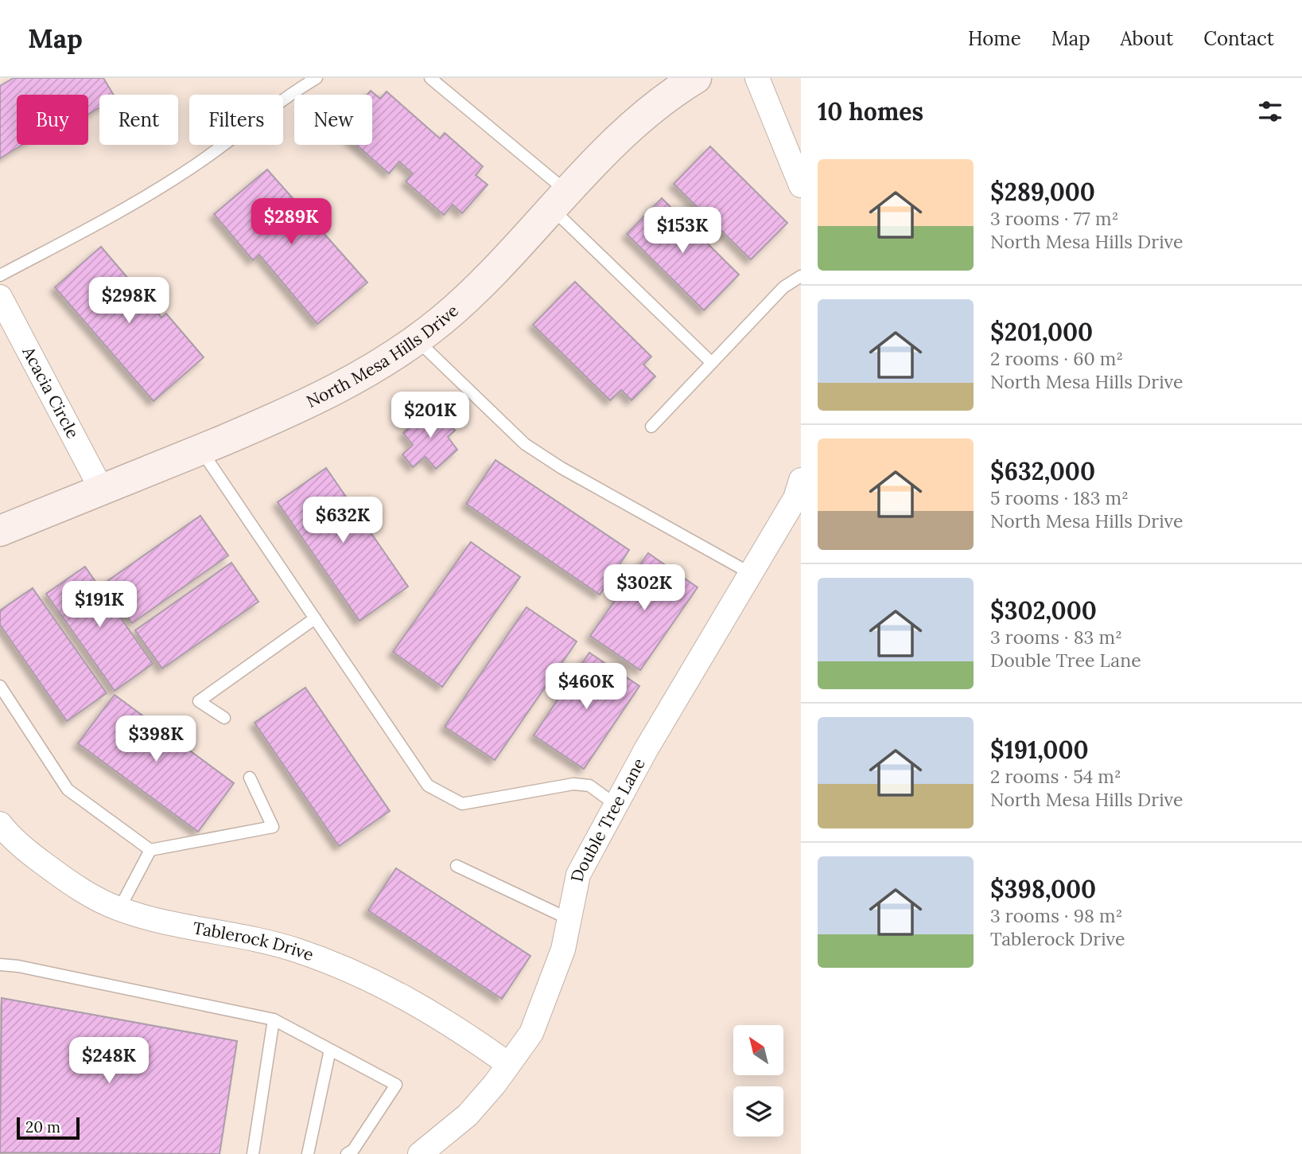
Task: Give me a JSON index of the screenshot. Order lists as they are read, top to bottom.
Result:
{
  "streets": {
    "street": [
      "North Mesa Hills Drive",
      "Acacia Circle",
      "Double Tree Lane",
      "Tablerock Drive"
    ]
  },
  "crossings": [
    ["North Mesa Hills Drive", "Acacia Circle"],
    ["Double Tree Lane", "Tablerock Drive"]
  ],
  "scale_bar": "20 m",
  "north": "top left",
  "page": {
    "header": "Map",
    "nav": [
      "Home",
      "Map",
      "About",
      "Contact"
    ],
    "heading": "10 homes",
    "chip": [
      "Buy",
      "Rent",
      "Filters",
      "New"
    ],
    "list": [
      {
        "name": "$289,000",
        "note": "3 rooms · 77 m² · North Mesa Hills Drive"
      },
      {
        "name": "$201,000",
        "note": "2 rooms · 60 m² · North Mesa Hills Drive"
      },
      {
        "name": "$632,000",
        "note": "5 rooms · 183 m² · North Mesa Hills Drive"
      },
      {
        "name": "$302,000",
        "note": "3 rooms · 83 m² · Double Tree Lane"
      },
      {
        "name": "$191,000",
        "note": "2 rooms · 54 m² · North Mesa Hills Drive"
      },
      {
        "name": "$398,000",
        "note": "3 rooms · 98 m² · Tablerock Drive"
      }
    ],
    "price": [
      "$289K",
      "$153K",
      "$298K",
      "$201K",
      "$632K",
      "$302K",
      "$191K",
      "$460K",
      "$398K",
      "$248K"
    ],
    "scale": "20 m"
  }
}
